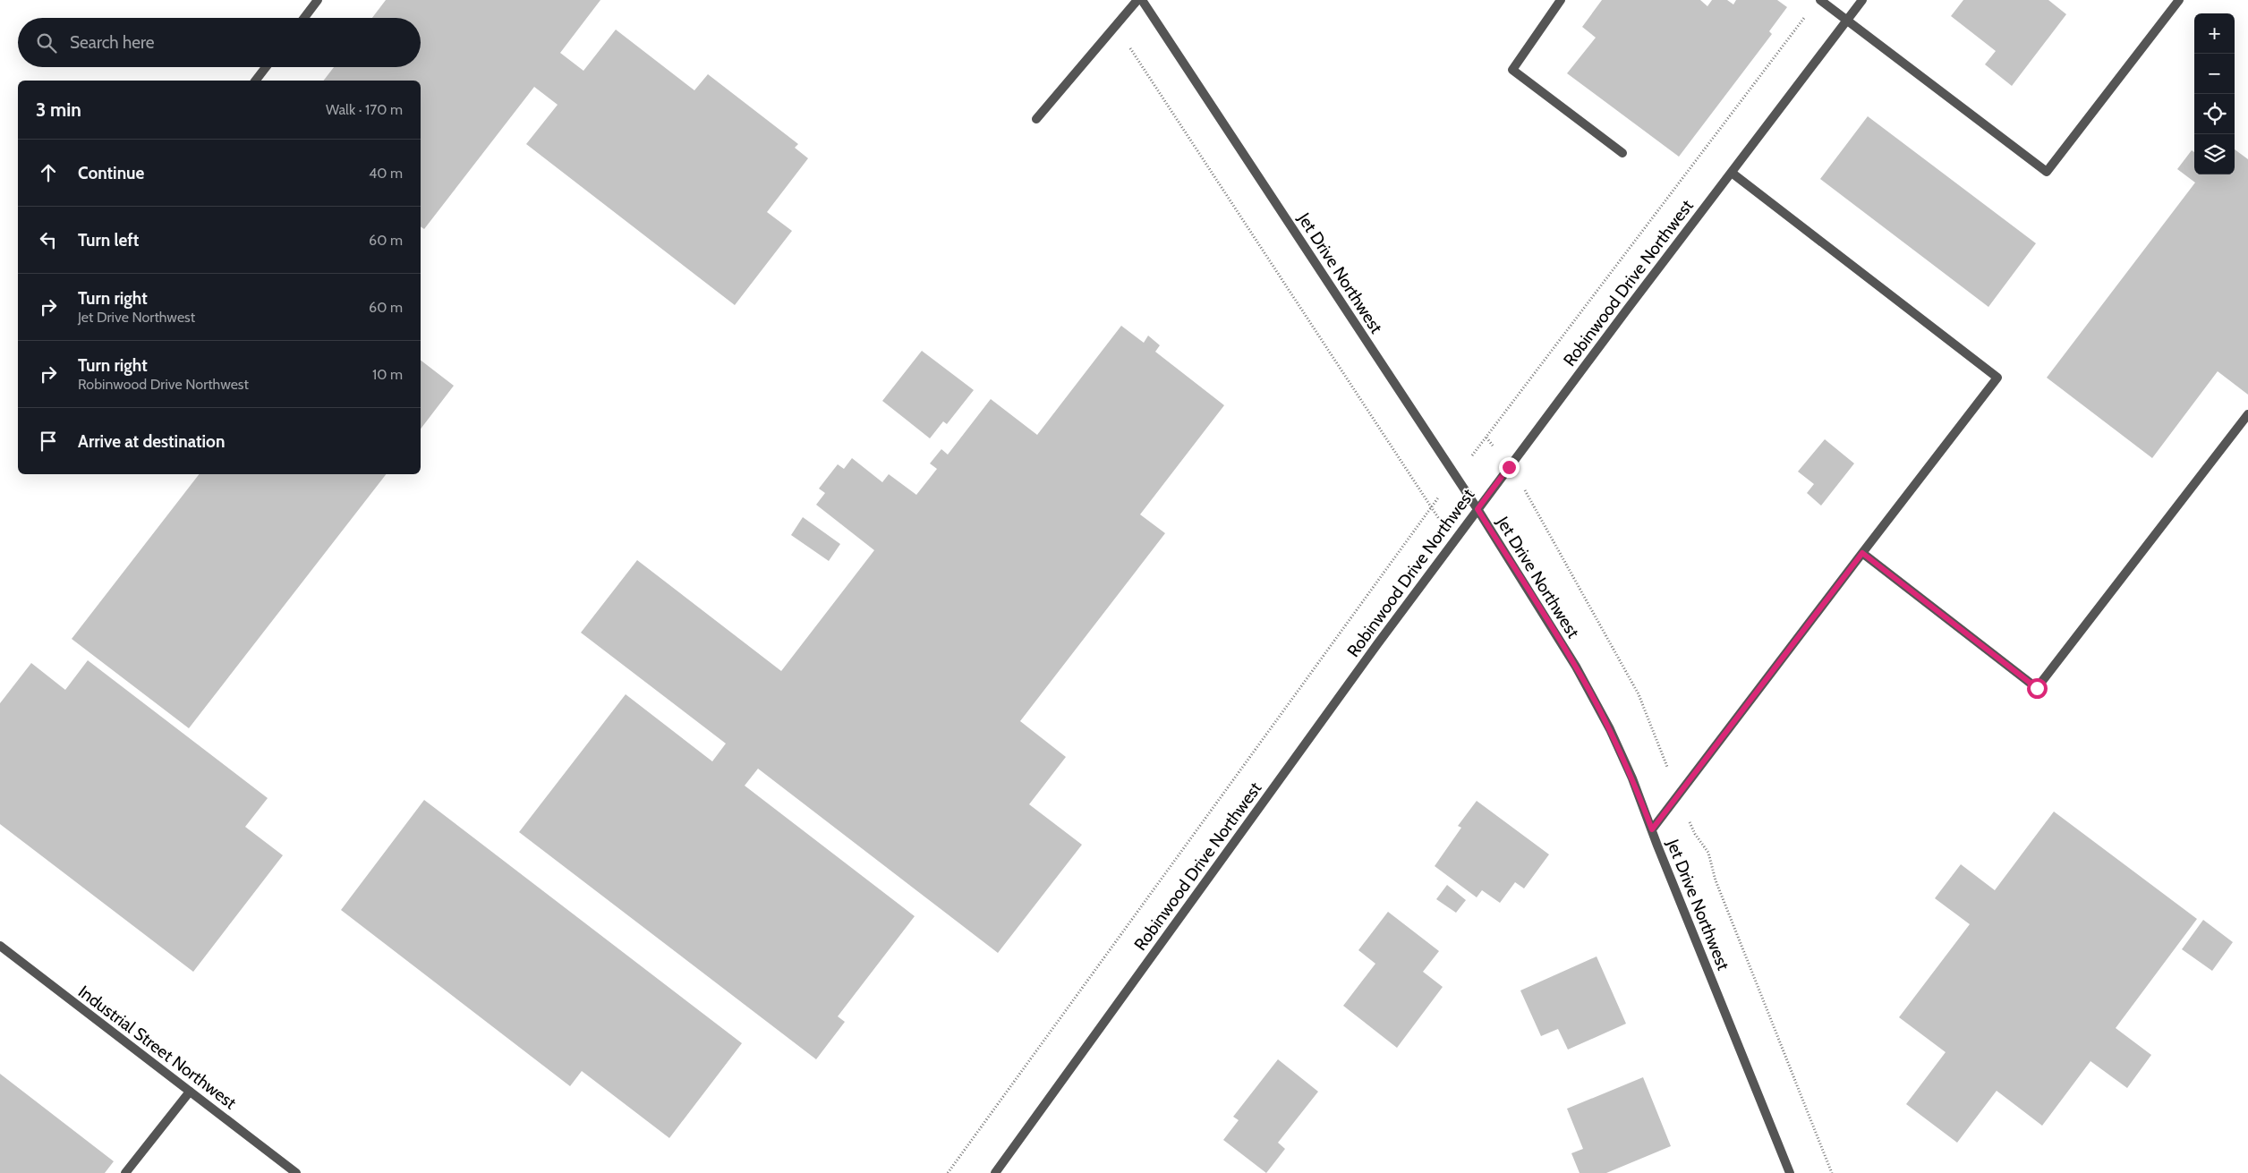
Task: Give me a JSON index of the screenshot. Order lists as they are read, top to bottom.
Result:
{
  "streets": {
    "street": ["Jet Drive Northwest", "Robinwood Drive Northwest", "Industrial Street Northwest"]
  },
  "crossings": [
    ["Jet Drive Northwest", "Robinwood Drive Northwest"]
  ],
  "page": {
    "map_buttons": ["+", "−"],
    "search": "Search here",
    "heading": ["3 min", "Walk · 170 m"],
    "list": [
      ["Continue", "40 m"],
      ["Turn left", "60 m"],
      ["Turn right", "Jet Drive Northwest", "60 m"],
      ["Turn right", "Robinwood Drive Northwest", "10 m"],
      "Arrive at destination"
    ]
  }
}
